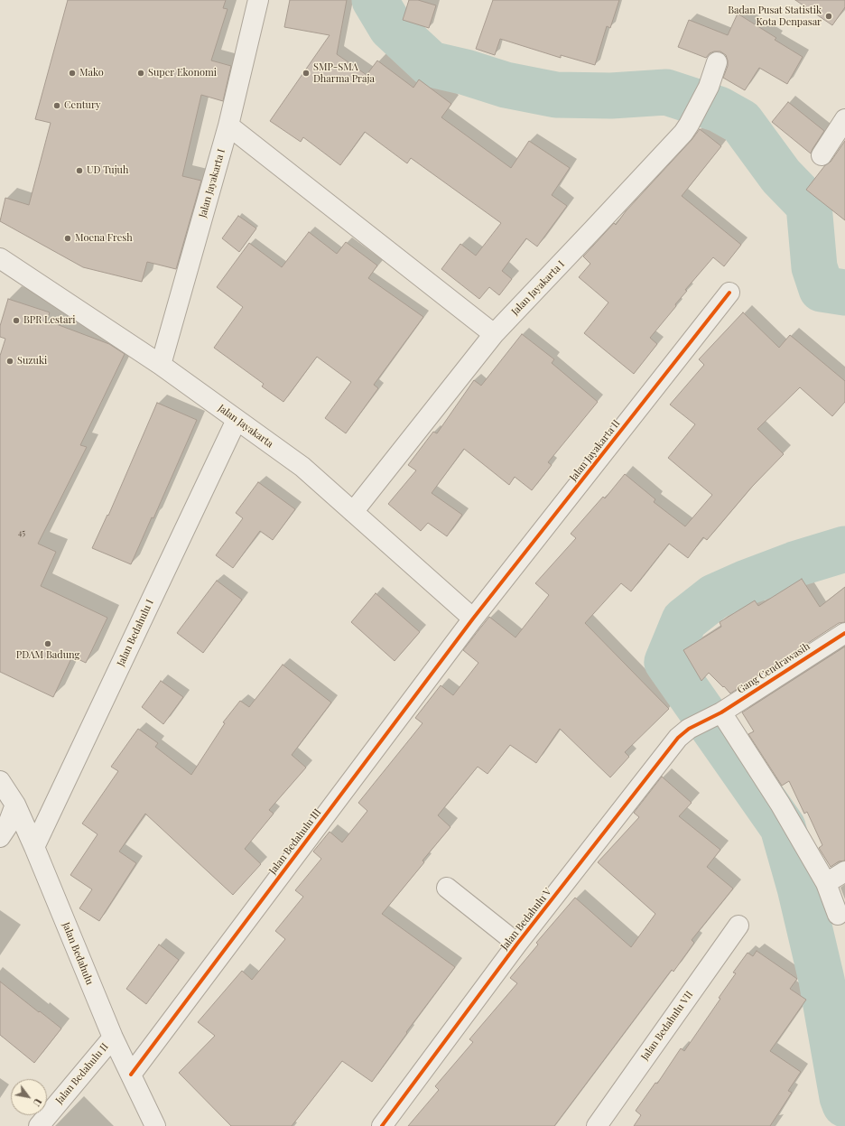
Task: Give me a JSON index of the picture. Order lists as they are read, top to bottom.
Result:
{
  "streets": {
    "street": [
      "Jalan Jayakarta I",
      "Jalan Jayakarta",
      "Jalan Jayakarta II",
      "Jalan Bedahulu I",
      "Gang Cendrawasih",
      "Jalan Bedahulu III",
      "Jalan Bedahulu V",
      "Jalan Bedahulu",
      "Jalan Bedahulu VII",
      "Jalan Bedahulu II"
    ]
  },
  "crossings": [
    ["Jalan Jayakarta I", "Jalan Jayakarta"],
    ["Jalan Jayakarta", "Jalan Jayakarta II"],
    ["Jalan Jayakarta", "Jalan Bedahulu I"],
    ["Jalan Jayakarta", "Jalan Bedahulu III"],
    ["Jalan Jayakarta II", "Jalan Bedahulu III"],
    ["Jalan Bedahulu I", "Jalan Bedahulu"],
    ["Gang Cendrawasih", "Jalan Bedahulu V"],
    ["Jalan Bedahulu III", "Jalan Bedahulu"],
    ["Jalan Bedahulu", "Jalan Bedahulu II"]
  ],
  "places": [
    "Badan Pusat Statistik Kota Denpasar",
    "Mako",
    "Super Ekonomi",
    "SMP-SMA Dharma Praja",
    "Century",
    "UD Tujuh",
    "Moena Fresh",
    "BPR Lestari",
    "Suzuki",
    "PDAM Badung"
  ],
  "house_numbers": ["45"],
  "north": "bottom right"
}
